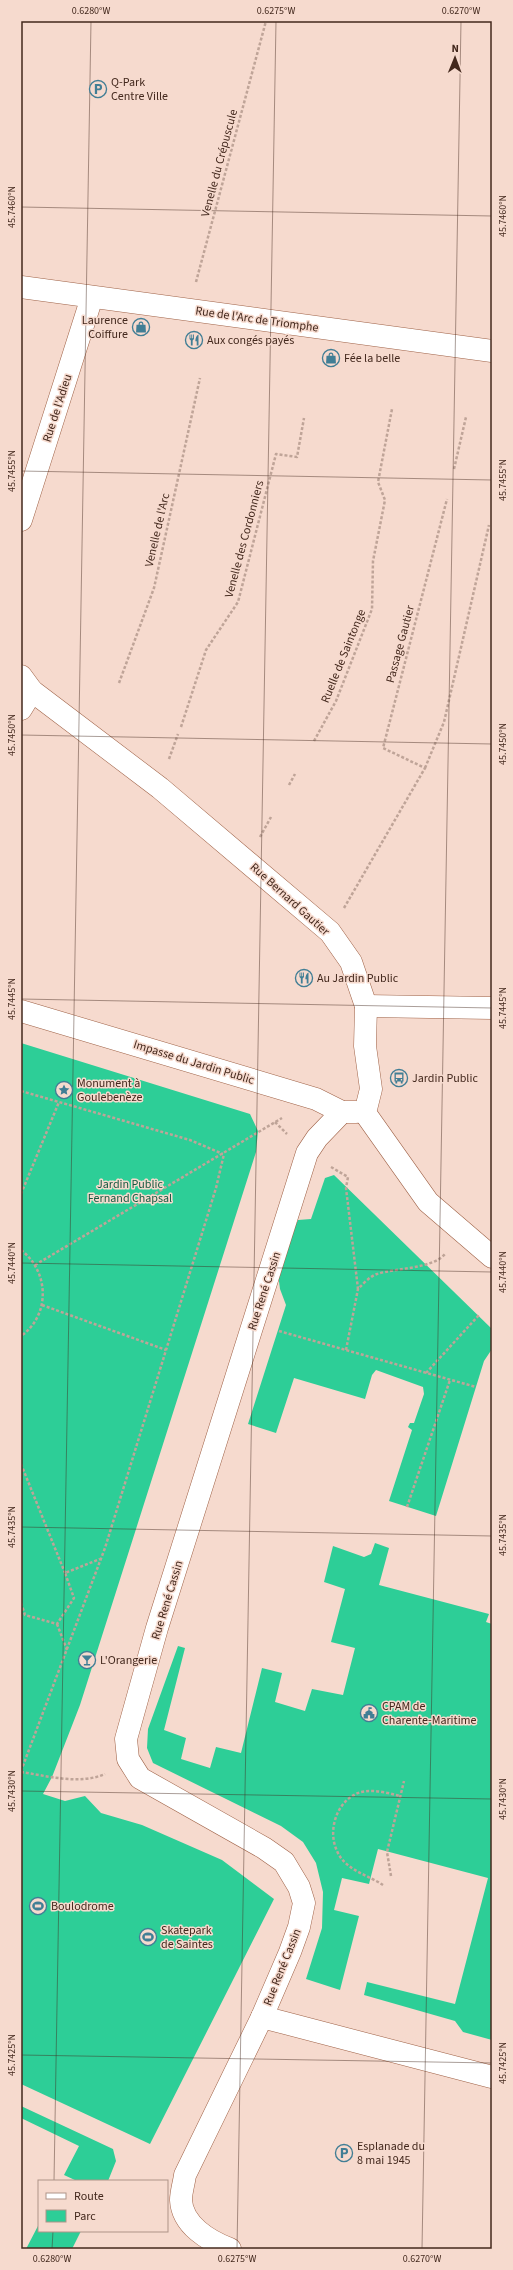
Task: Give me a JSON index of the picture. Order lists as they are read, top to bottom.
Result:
{
  "streets": {
    "street": [
      "Rue de l'Arc de Triomphe",
      "Rue de l'Adieu",
      "Rue Bernard Gautier",
      "Impasse du Jardin Public",
      "Rue René Cassin"
    ],
    "path": [
      "Venelle du Crépuscule",
      "Venelle de l'Arc",
      "Venelle des Cordonniers",
      "Passage Gautier",
      "Ruelle de Saintonge"
    ]
  },
  "crossings": [
    ["Venelle du Crépuscule", "Rue de l'Arc de Triomphe"],
    ["Rue de l'Arc de Triomphe", "Rue de l'Adieu"],
    ["Rue Bernard Gautier", "Impasse du Jardin Public"],
    ["Impasse du Jardin Public", "Rue René Cassin"]
  ],
  "parks": ["Jardin Public Fernand Chapsal"],
  "places": {
    "parking": ["Q-Park Centre Ville", "Esplanade du 8 mai 1945"],
    "shop": ["Laurence Coiffure", "Fée la belle"],
    "restaurant": ["Aux congés payés", "Au Jardin Public"],
    "bus stop": ["Jardin Public"],
    "place": ["Monument à Goulebenèze"],
    "bar": ["L'Orangerie"],
    "public building": ["CPAM de Charente-Maritime"],
    "sports": ["Boulodrome", "Skatepark de Saintes"]
  },
  "legend": ["Route", "Parc"],
  "north": "top",
  "coordinates": [
    "0.6280°W",
    "0.6275°W",
    "0.6270°W",
    "45.7460°N",
    "45.7455°N",
    "45.7450°N",
    "45.7445°N",
    "45.7440°N",
    "45.7435°N",
    "45.7430°N",
    "45.7425°N"
  ]
}
